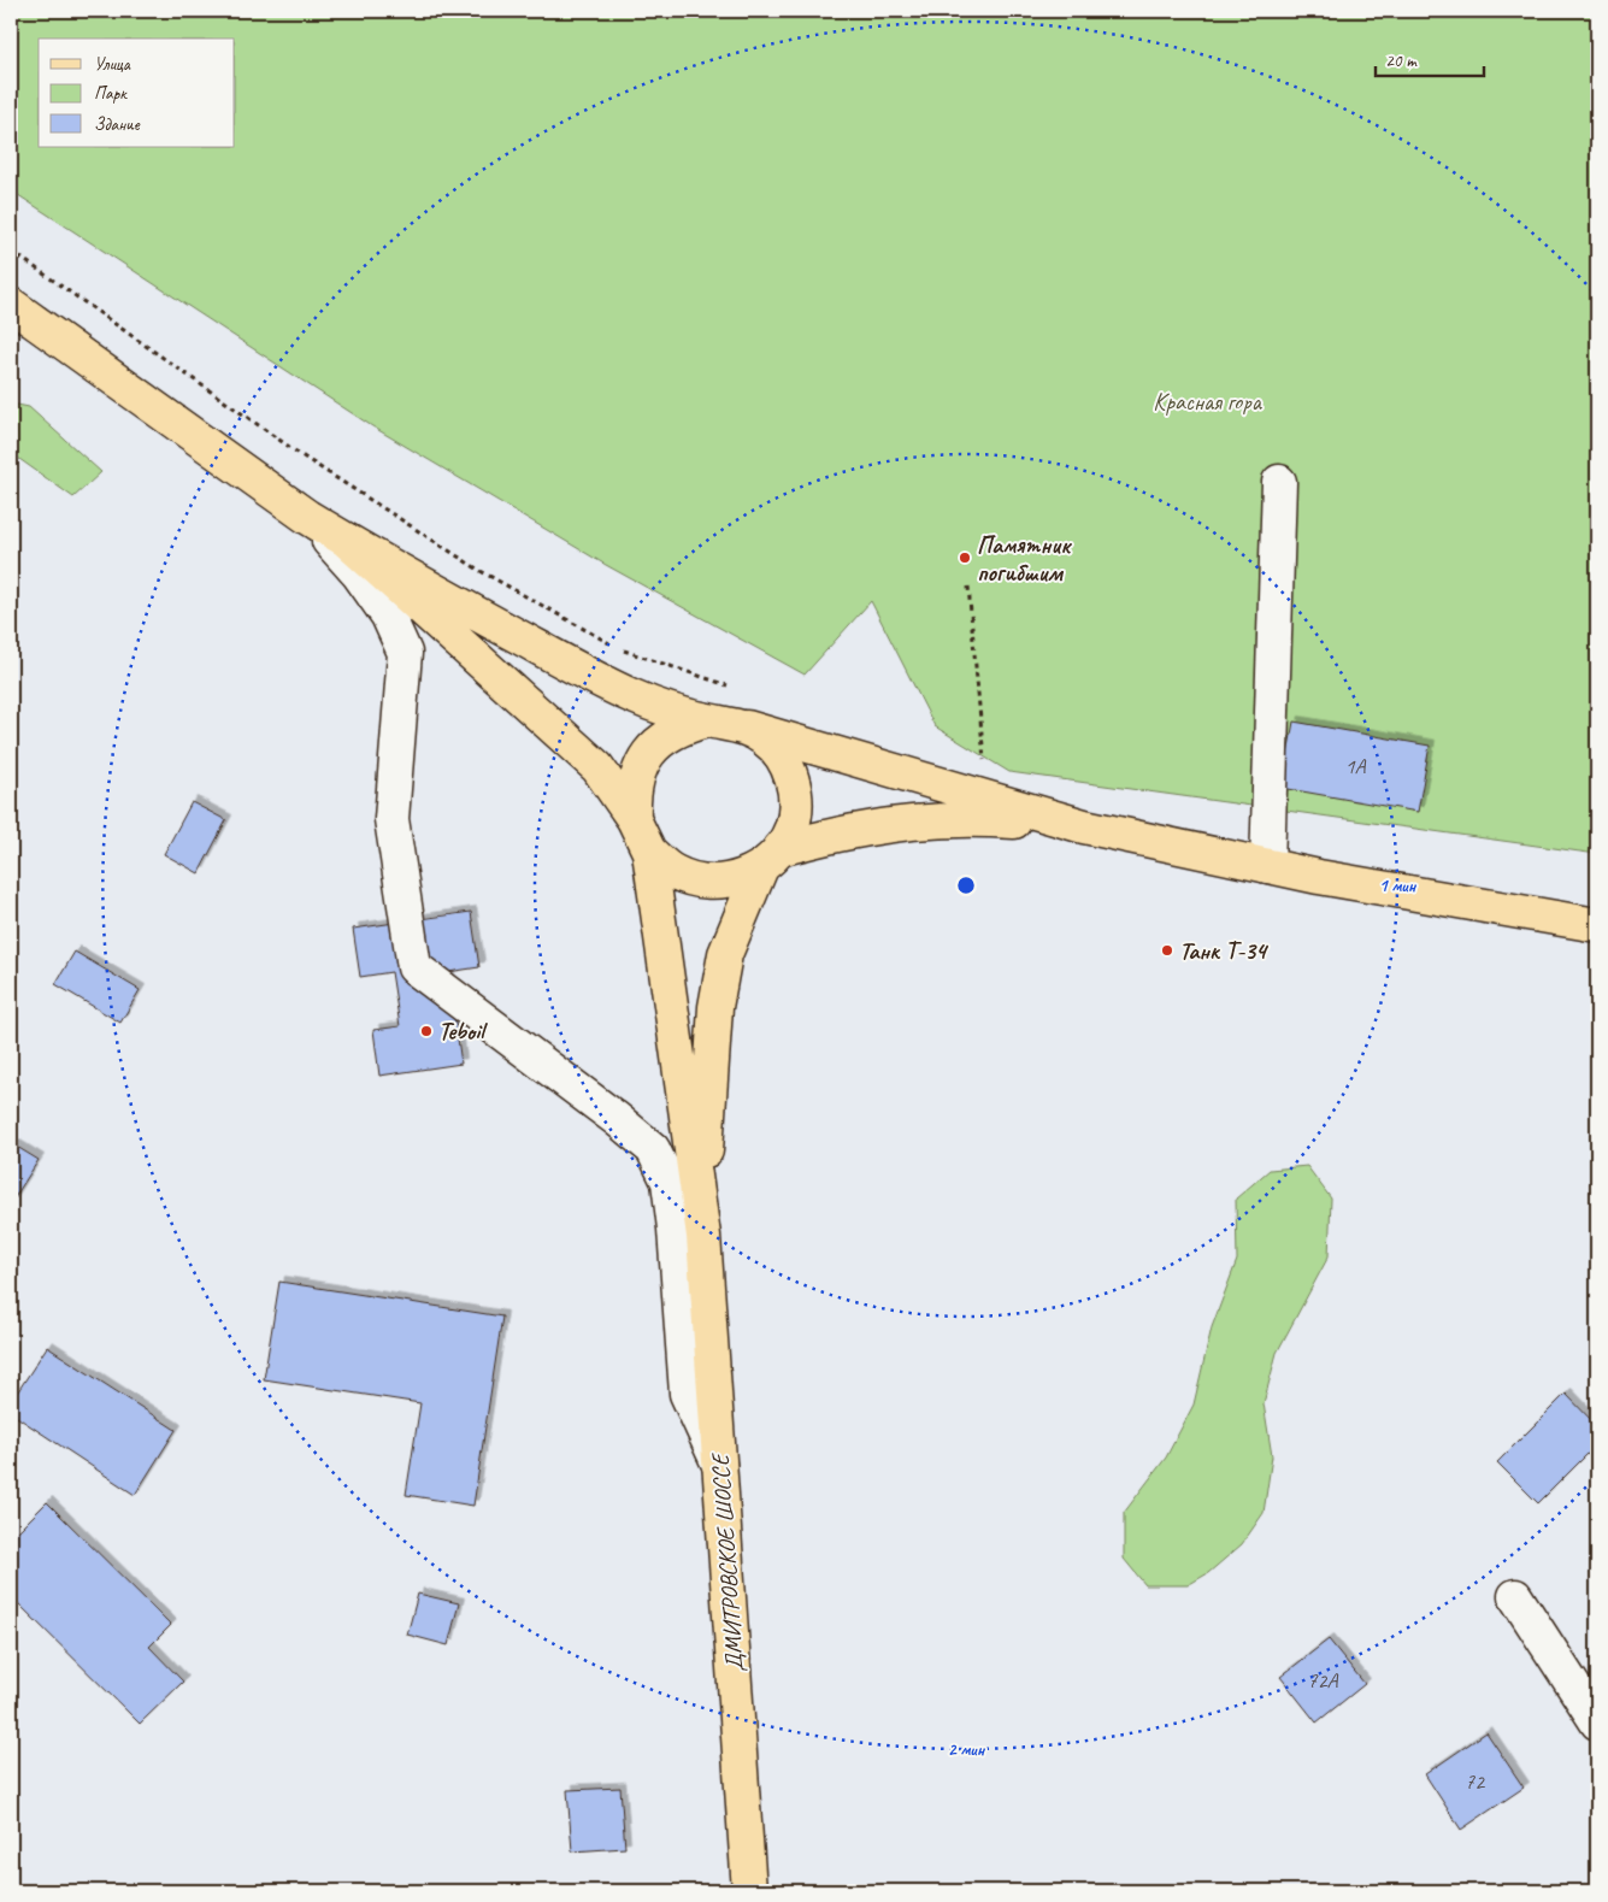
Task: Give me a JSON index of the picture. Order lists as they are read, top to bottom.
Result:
{
  "streets": {
    "main road": ["ДМИТРОВСКОЕ ШОССЕ"]
  },
  "parks": ["Красная гора"],
  "places": ["Памятник погибшим", "Танк Т-34", "Teboil"],
  "house_numbers": ["1А", "72А", "72"],
  "legend": ["Улица", "Парк", "Здание"],
  "scale_bar": "20 m",
  "rings": ["1 мин", "2 мин"]
}
